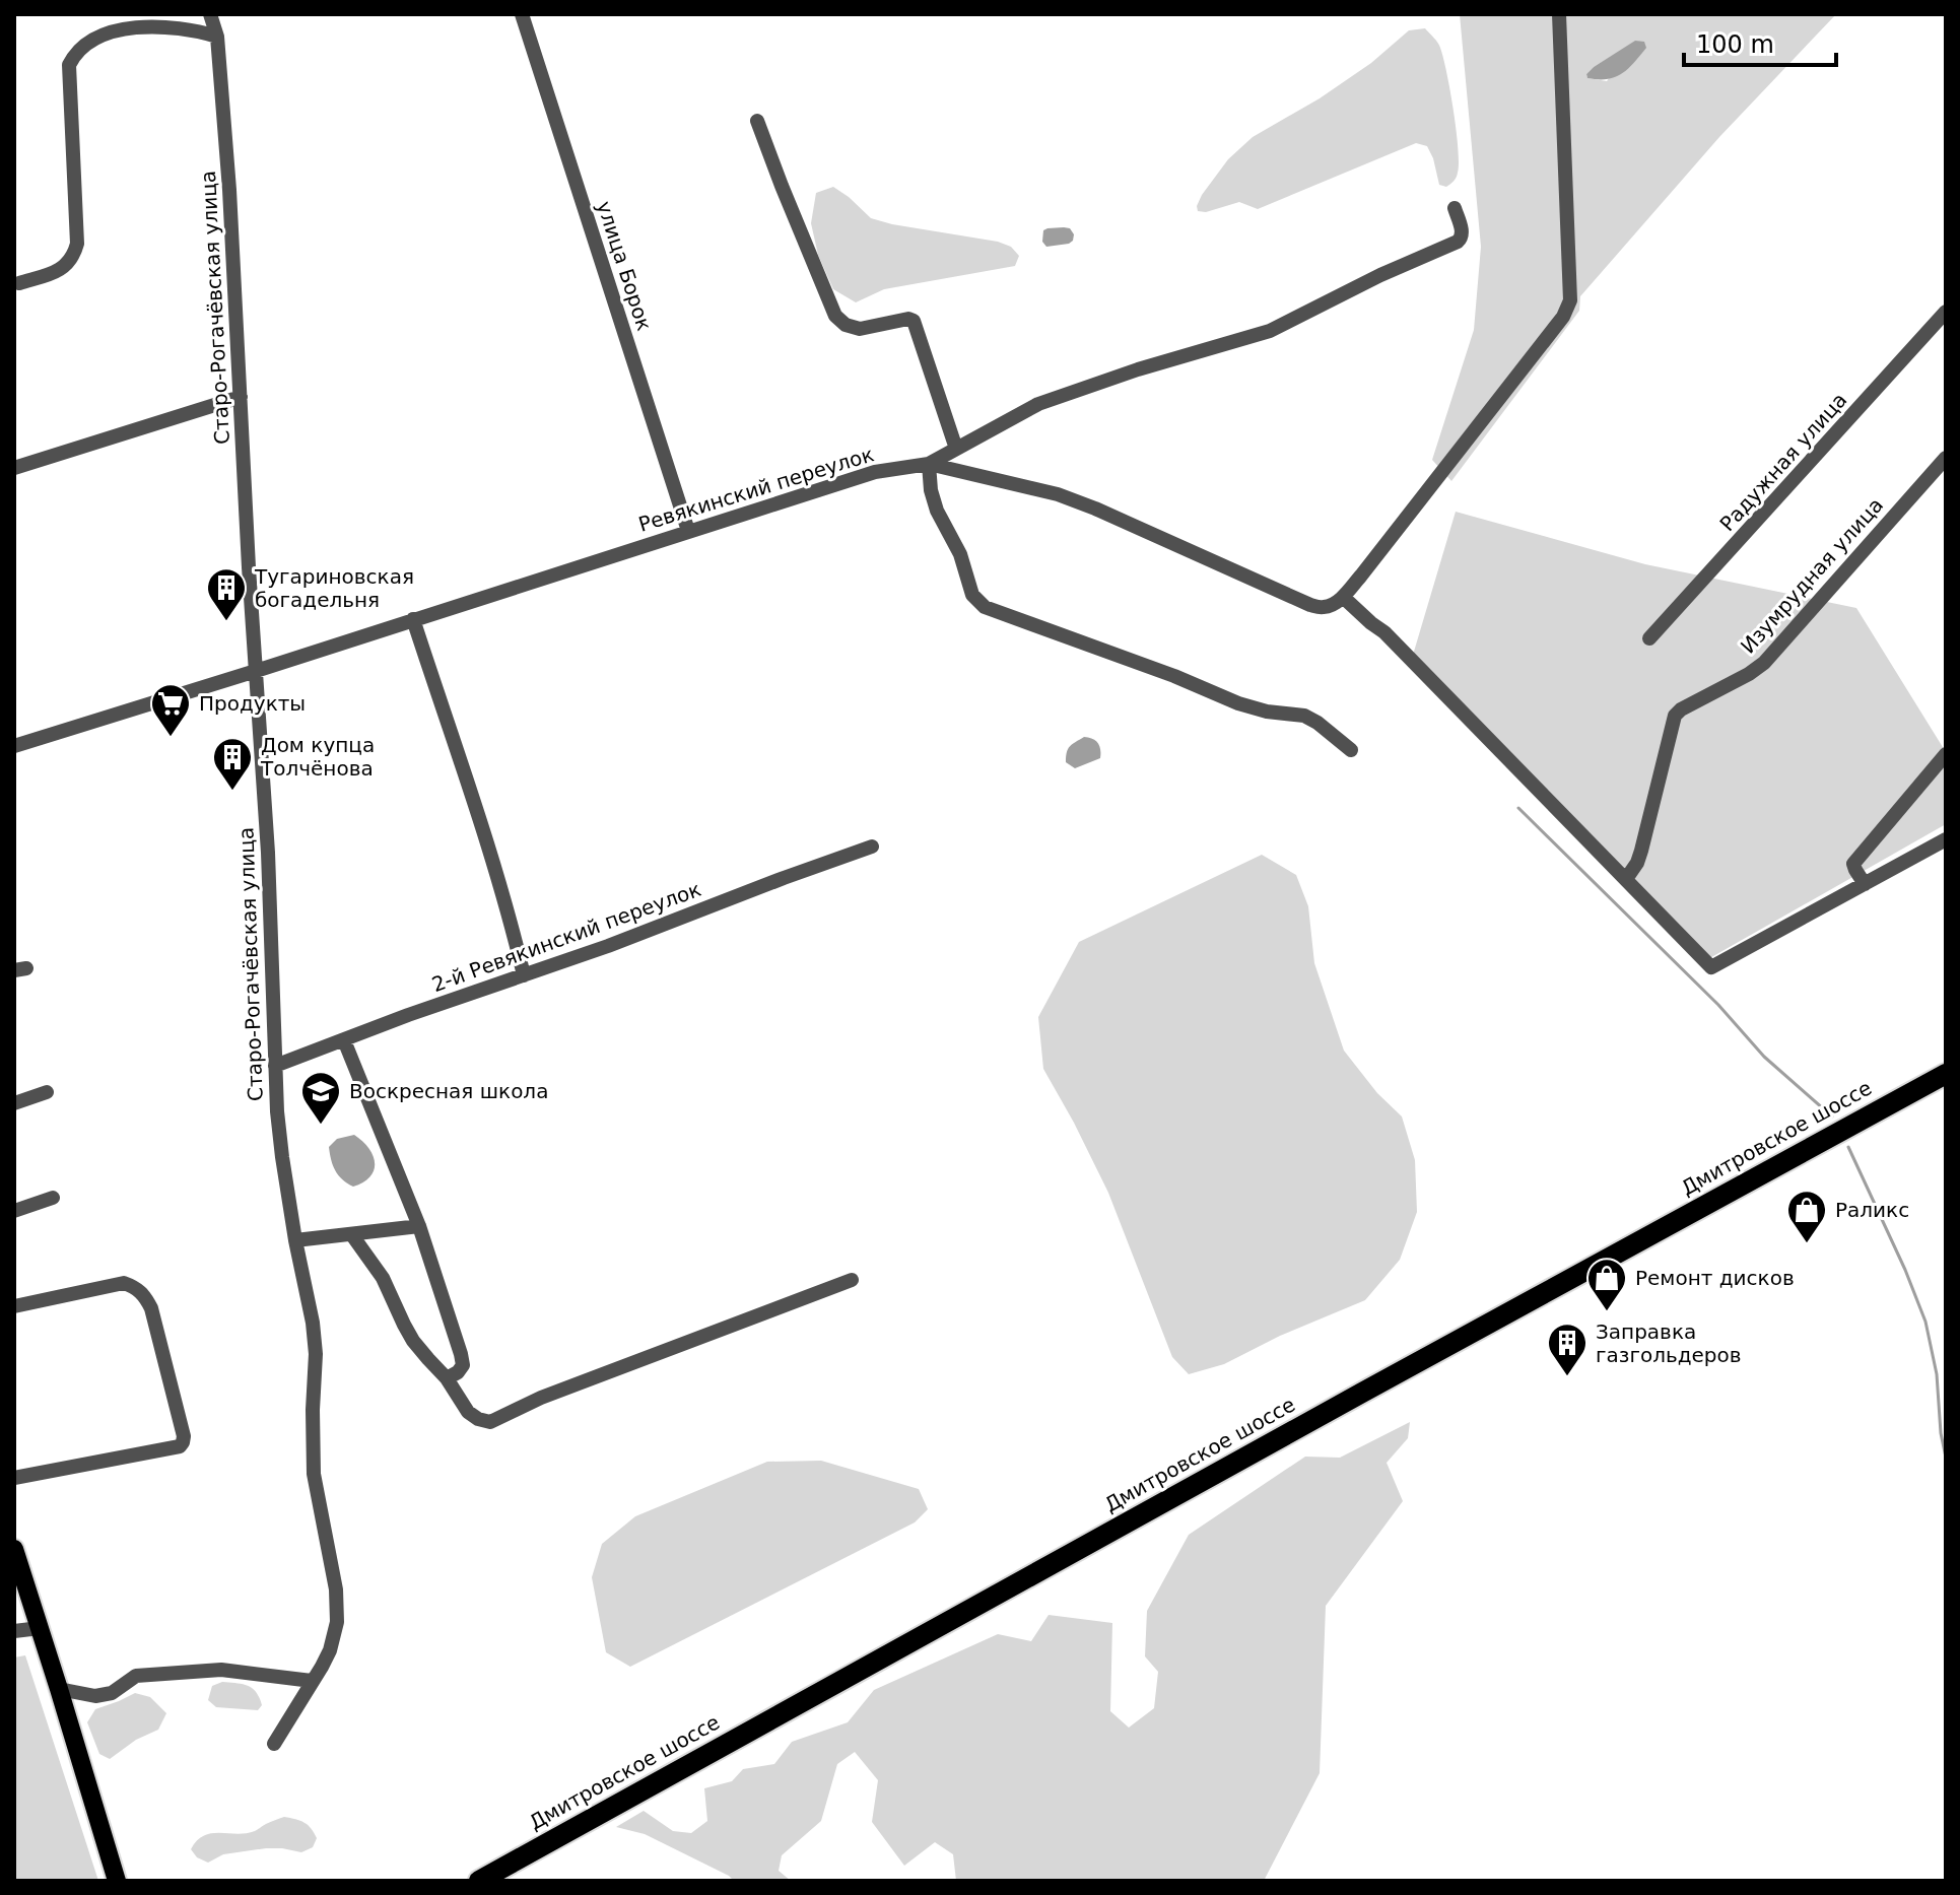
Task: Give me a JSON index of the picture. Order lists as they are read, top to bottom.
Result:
{
  "streets": {
    "highway": ["Дмитровское шоссе"],
    "street": [
      "улица Борок",
      "Старо-Рогачёвская улица",
      "Радужная улица",
      "Ревякинский переулок",
      "Изумрудная улица",
      "2-й Ревякинский переулок"
    ]
  },
  "crossings": [
    ["улица Борок", "Ревякинский переулок"],
    ["Старо-Рогачёвская улица", "Ревякинский переулок"],
    ["Старо-Рогачёвская улица", "2-й Ревякинский переулок"]
  ],
  "places": {
    "building": ["Тугариновская богадельня", "Дом купца Толчёнова", "Заправка газгольдеров"],
    "supermarket": ["Продукты"],
    "school or university": ["Воскресная школа"],
    "shop": ["Раликс", "Ремонт дисков"]
  },
  "scale_bar": "100 m"
}
